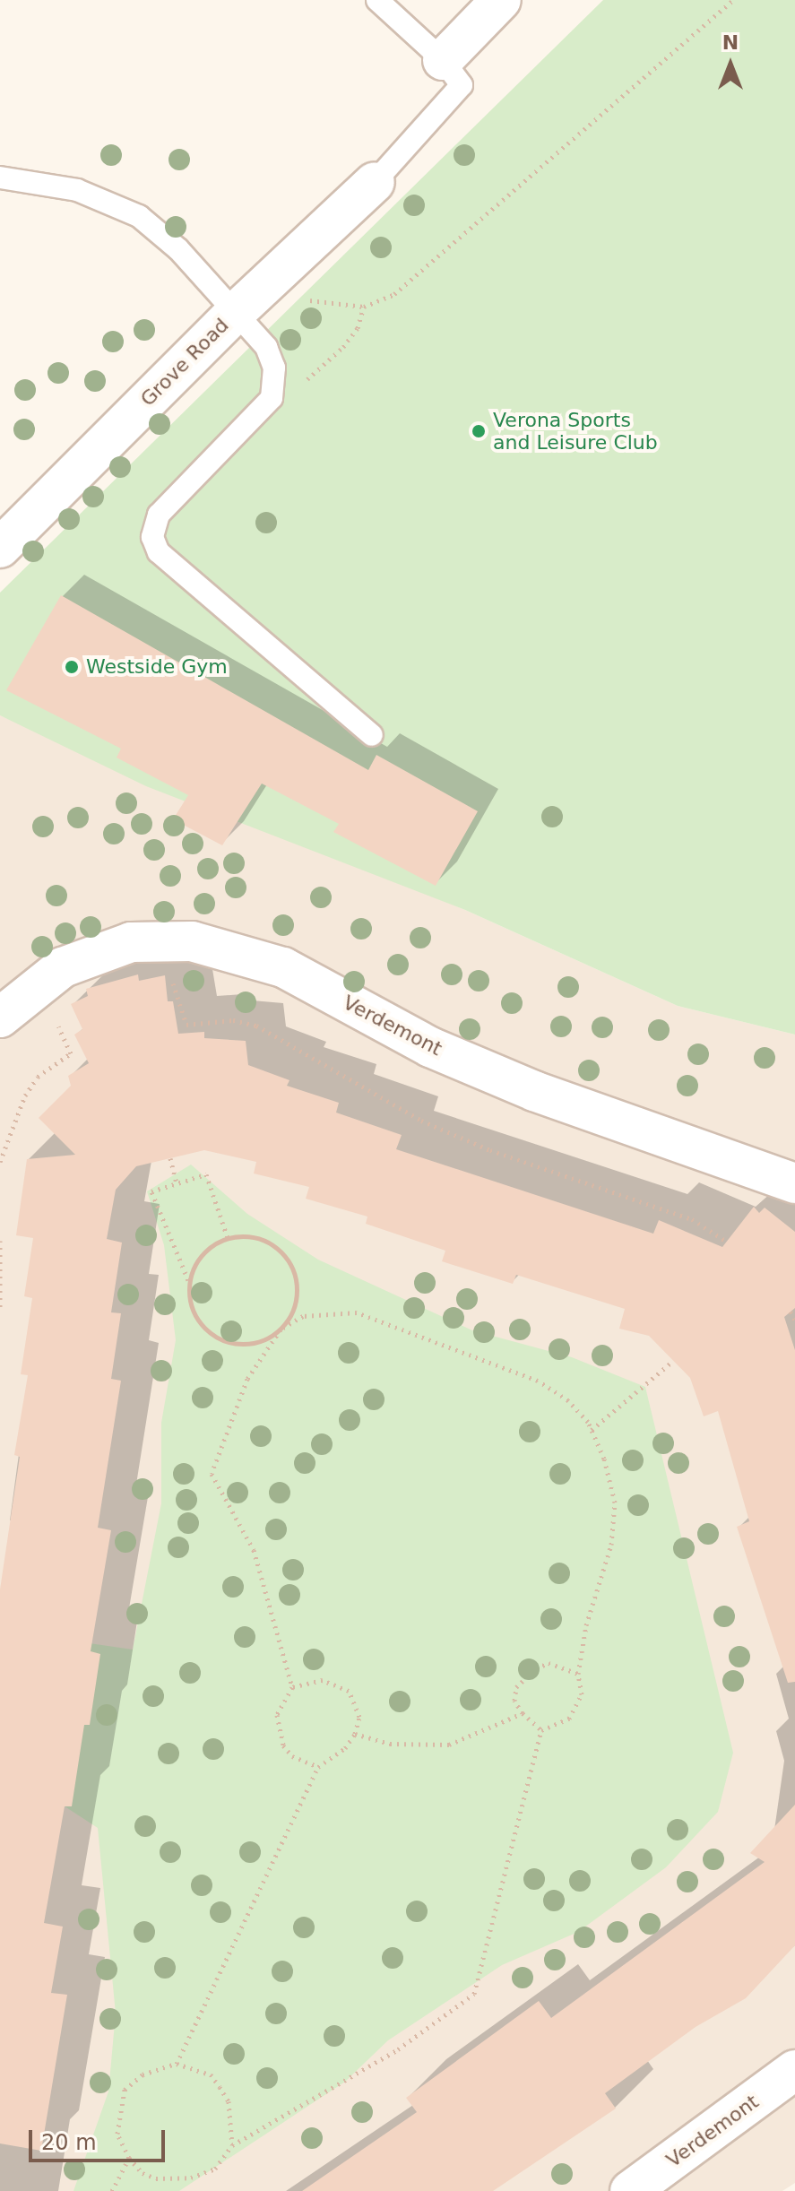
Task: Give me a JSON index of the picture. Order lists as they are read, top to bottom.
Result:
{
  "streets": {
    "street": ["Grove Road", "Verdemont"]
  },
  "places": ["Verona Sports and Leisure Club", "Westside Gym"],
  "scale_bar": "20 m",
  "north": "top"
}
